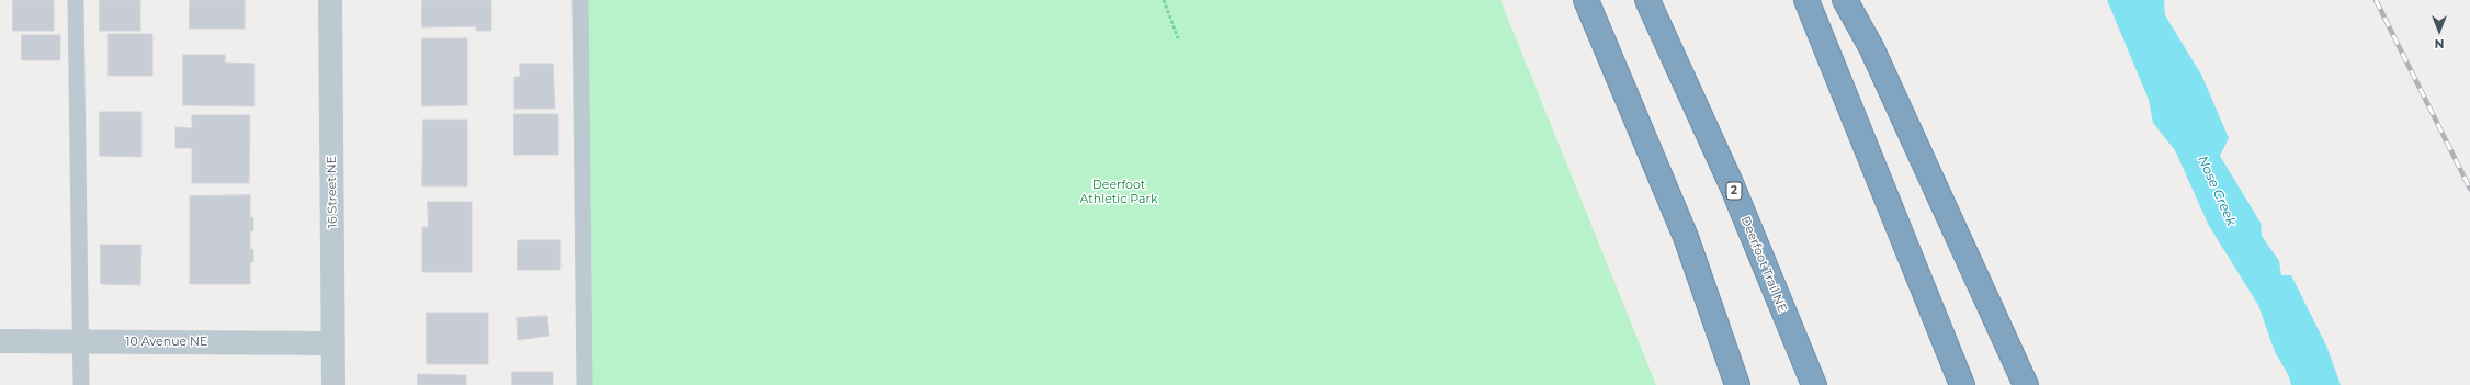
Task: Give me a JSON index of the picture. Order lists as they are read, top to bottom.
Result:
{
  "streets": {
    "highway": ["2", "Deerfoot Trail NE"],
    "street": ["16 Street NE", "10 Avenue NE"]
  },
  "crossings": [
    ["16 Street NE", "10 Avenue NE"]
  ],
  "water": ["Nose Creek"],
  "parks": ["Deerfoot Athletic Park"],
  "north": "bottom"
}
